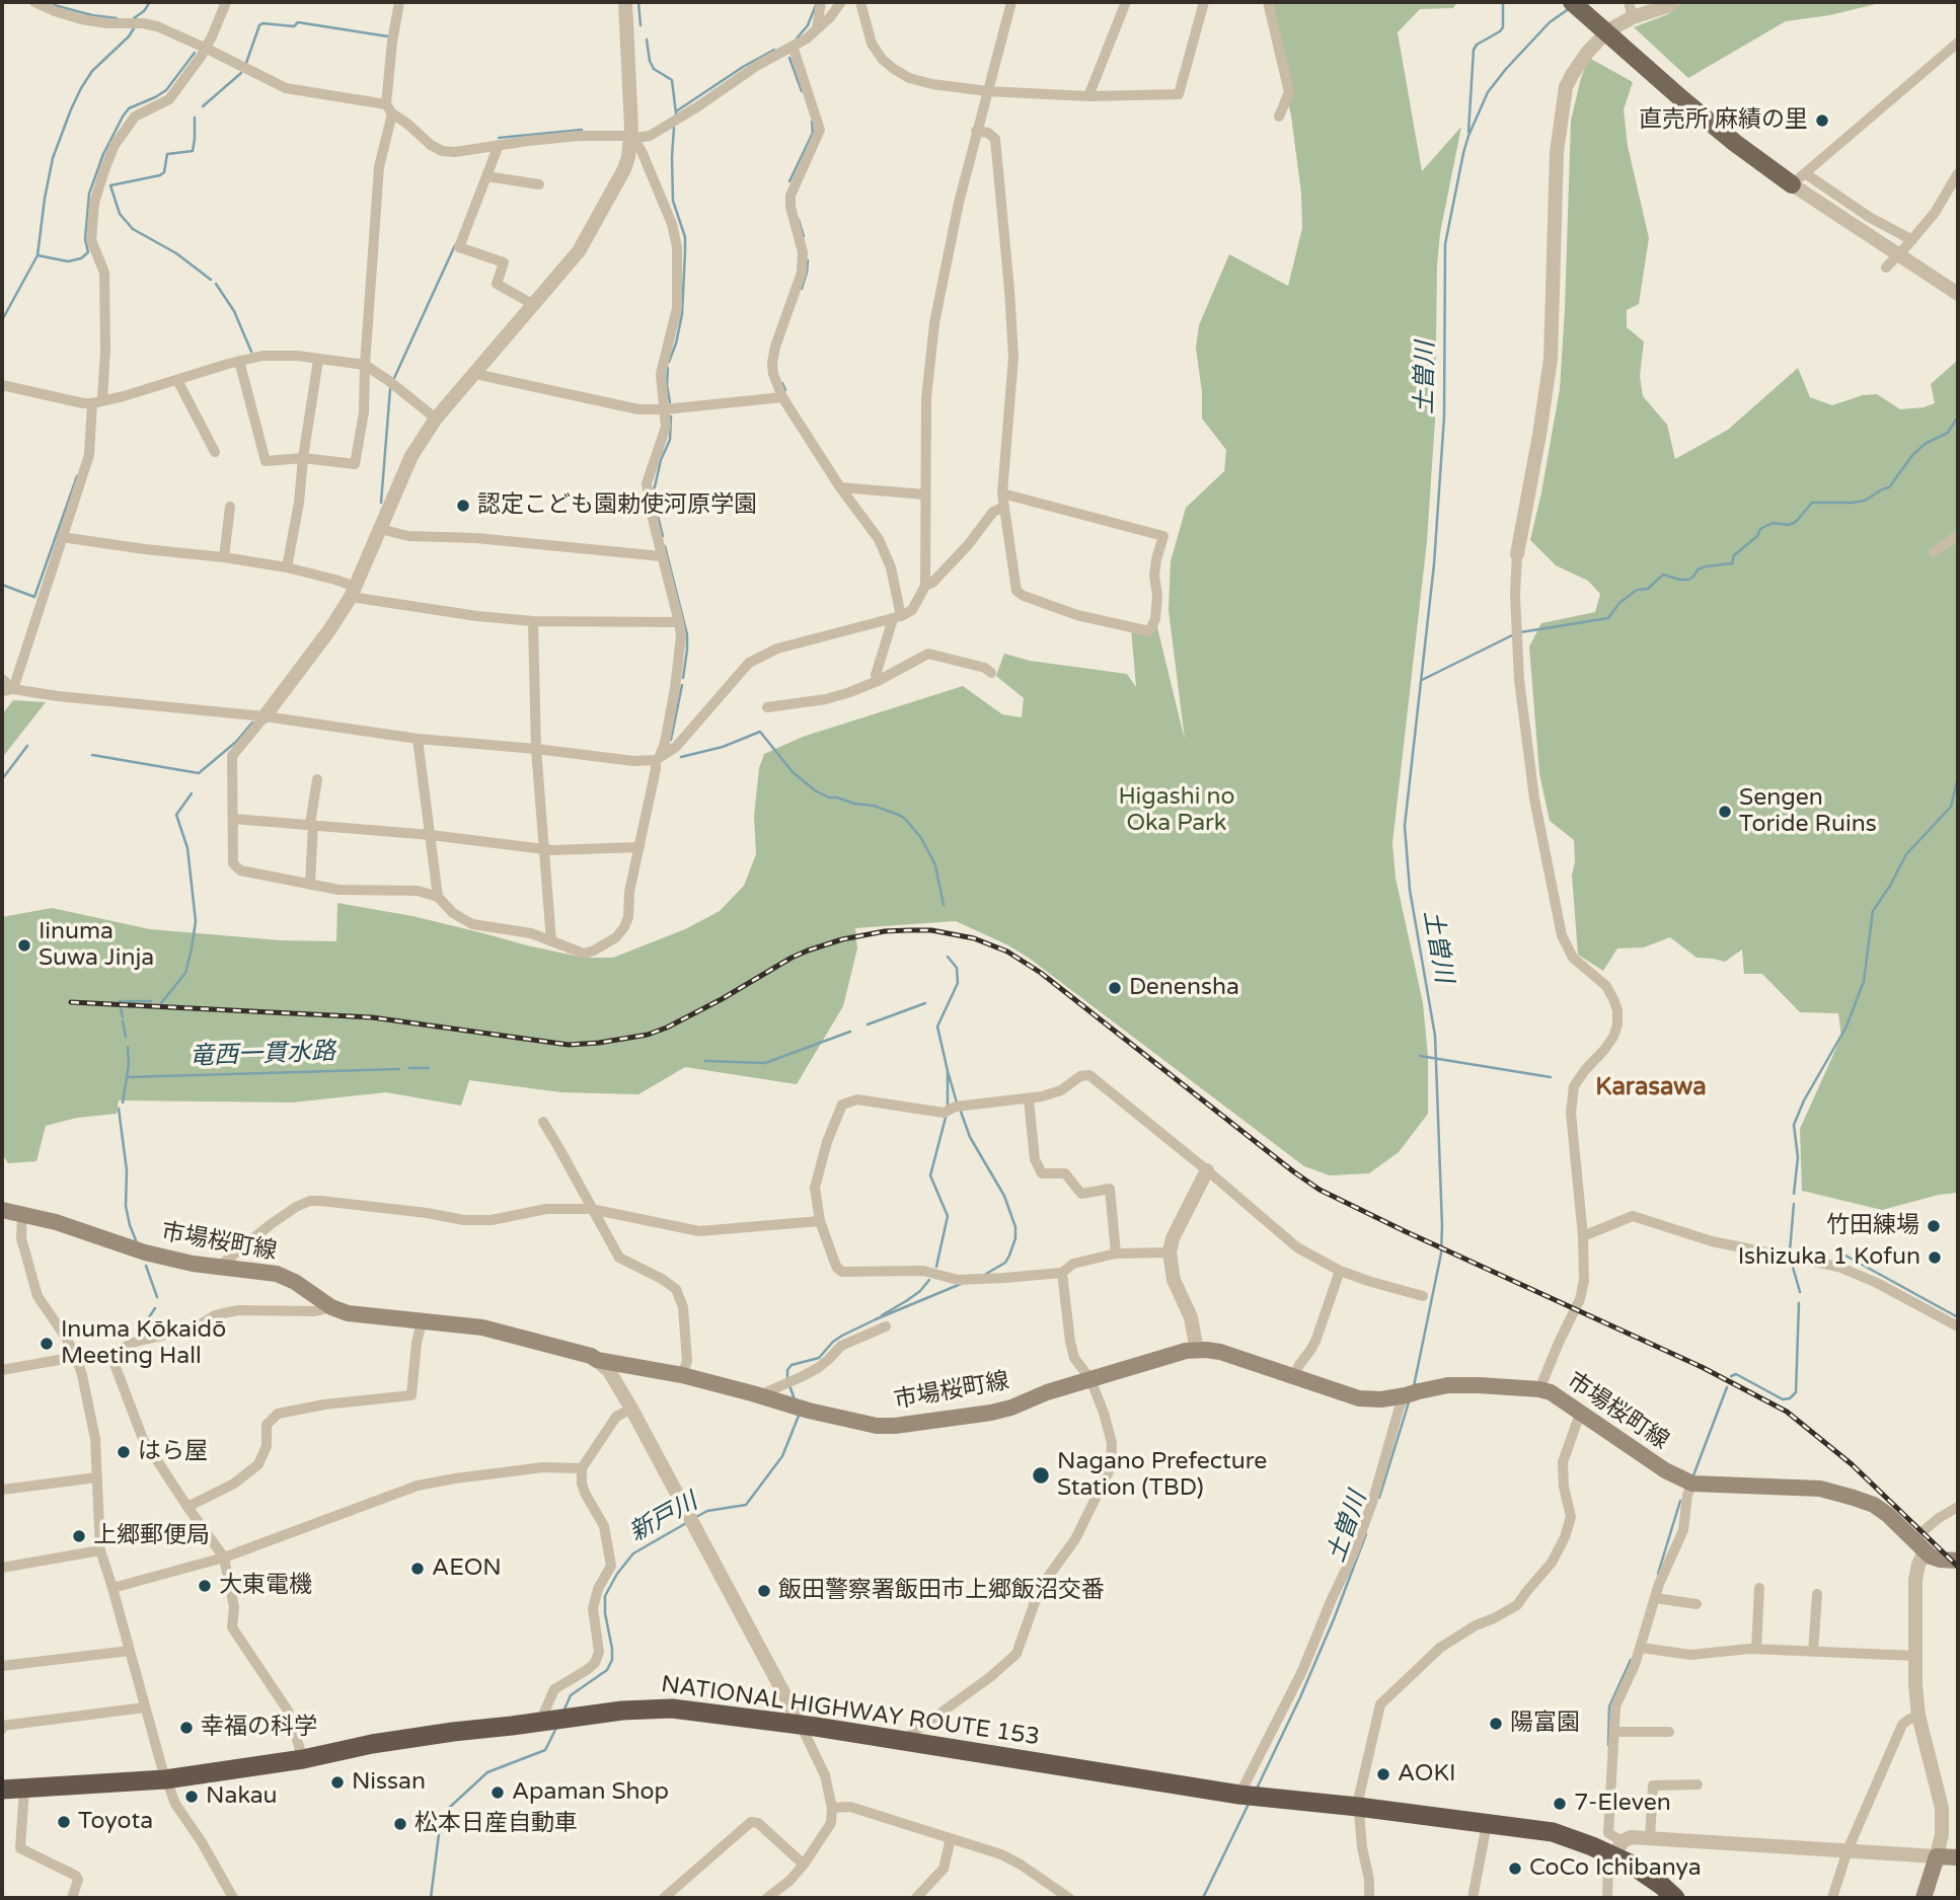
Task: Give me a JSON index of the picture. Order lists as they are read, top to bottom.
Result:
{
  "streets": {
    "highway": ["NATIONAL HIGHWAY ROUTE 153"],
    "main road": ["市場桜町線"]
  },
  "districts": ["Karasawa"],
  "water": ["土曽川", "竜西一貫水路", "新戸川"],
  "parks": ["Higashi no Oka Park"],
  "places": [
    "直売所 麻績の里",
    "認定こども園勅使河原学園",
    "Sengen Toride Ruins",
    "Iinuma Suwa Jinja",
    "Denensha",
    "竹田練場",
    "Ishizuka 1 Kofun",
    "Inuma Kōkaidō Meeting Hall",
    "はら屋",
    "Nagano Prefecture Station (TBD)",
    "上郷郵便局",
    "AEON",
    "大東電機",
    "飯田警察署飯田市上郷飯沼交番",
    "陽富園",
    "幸福の科学",
    "AOKI",
    "Nissan",
    "Apaman Shop",
    "Nakau",
    "7-Eleven",
    "Toyota",
    "松本日産自動車",
    "CoCo Ichibanya"
  ]
}
